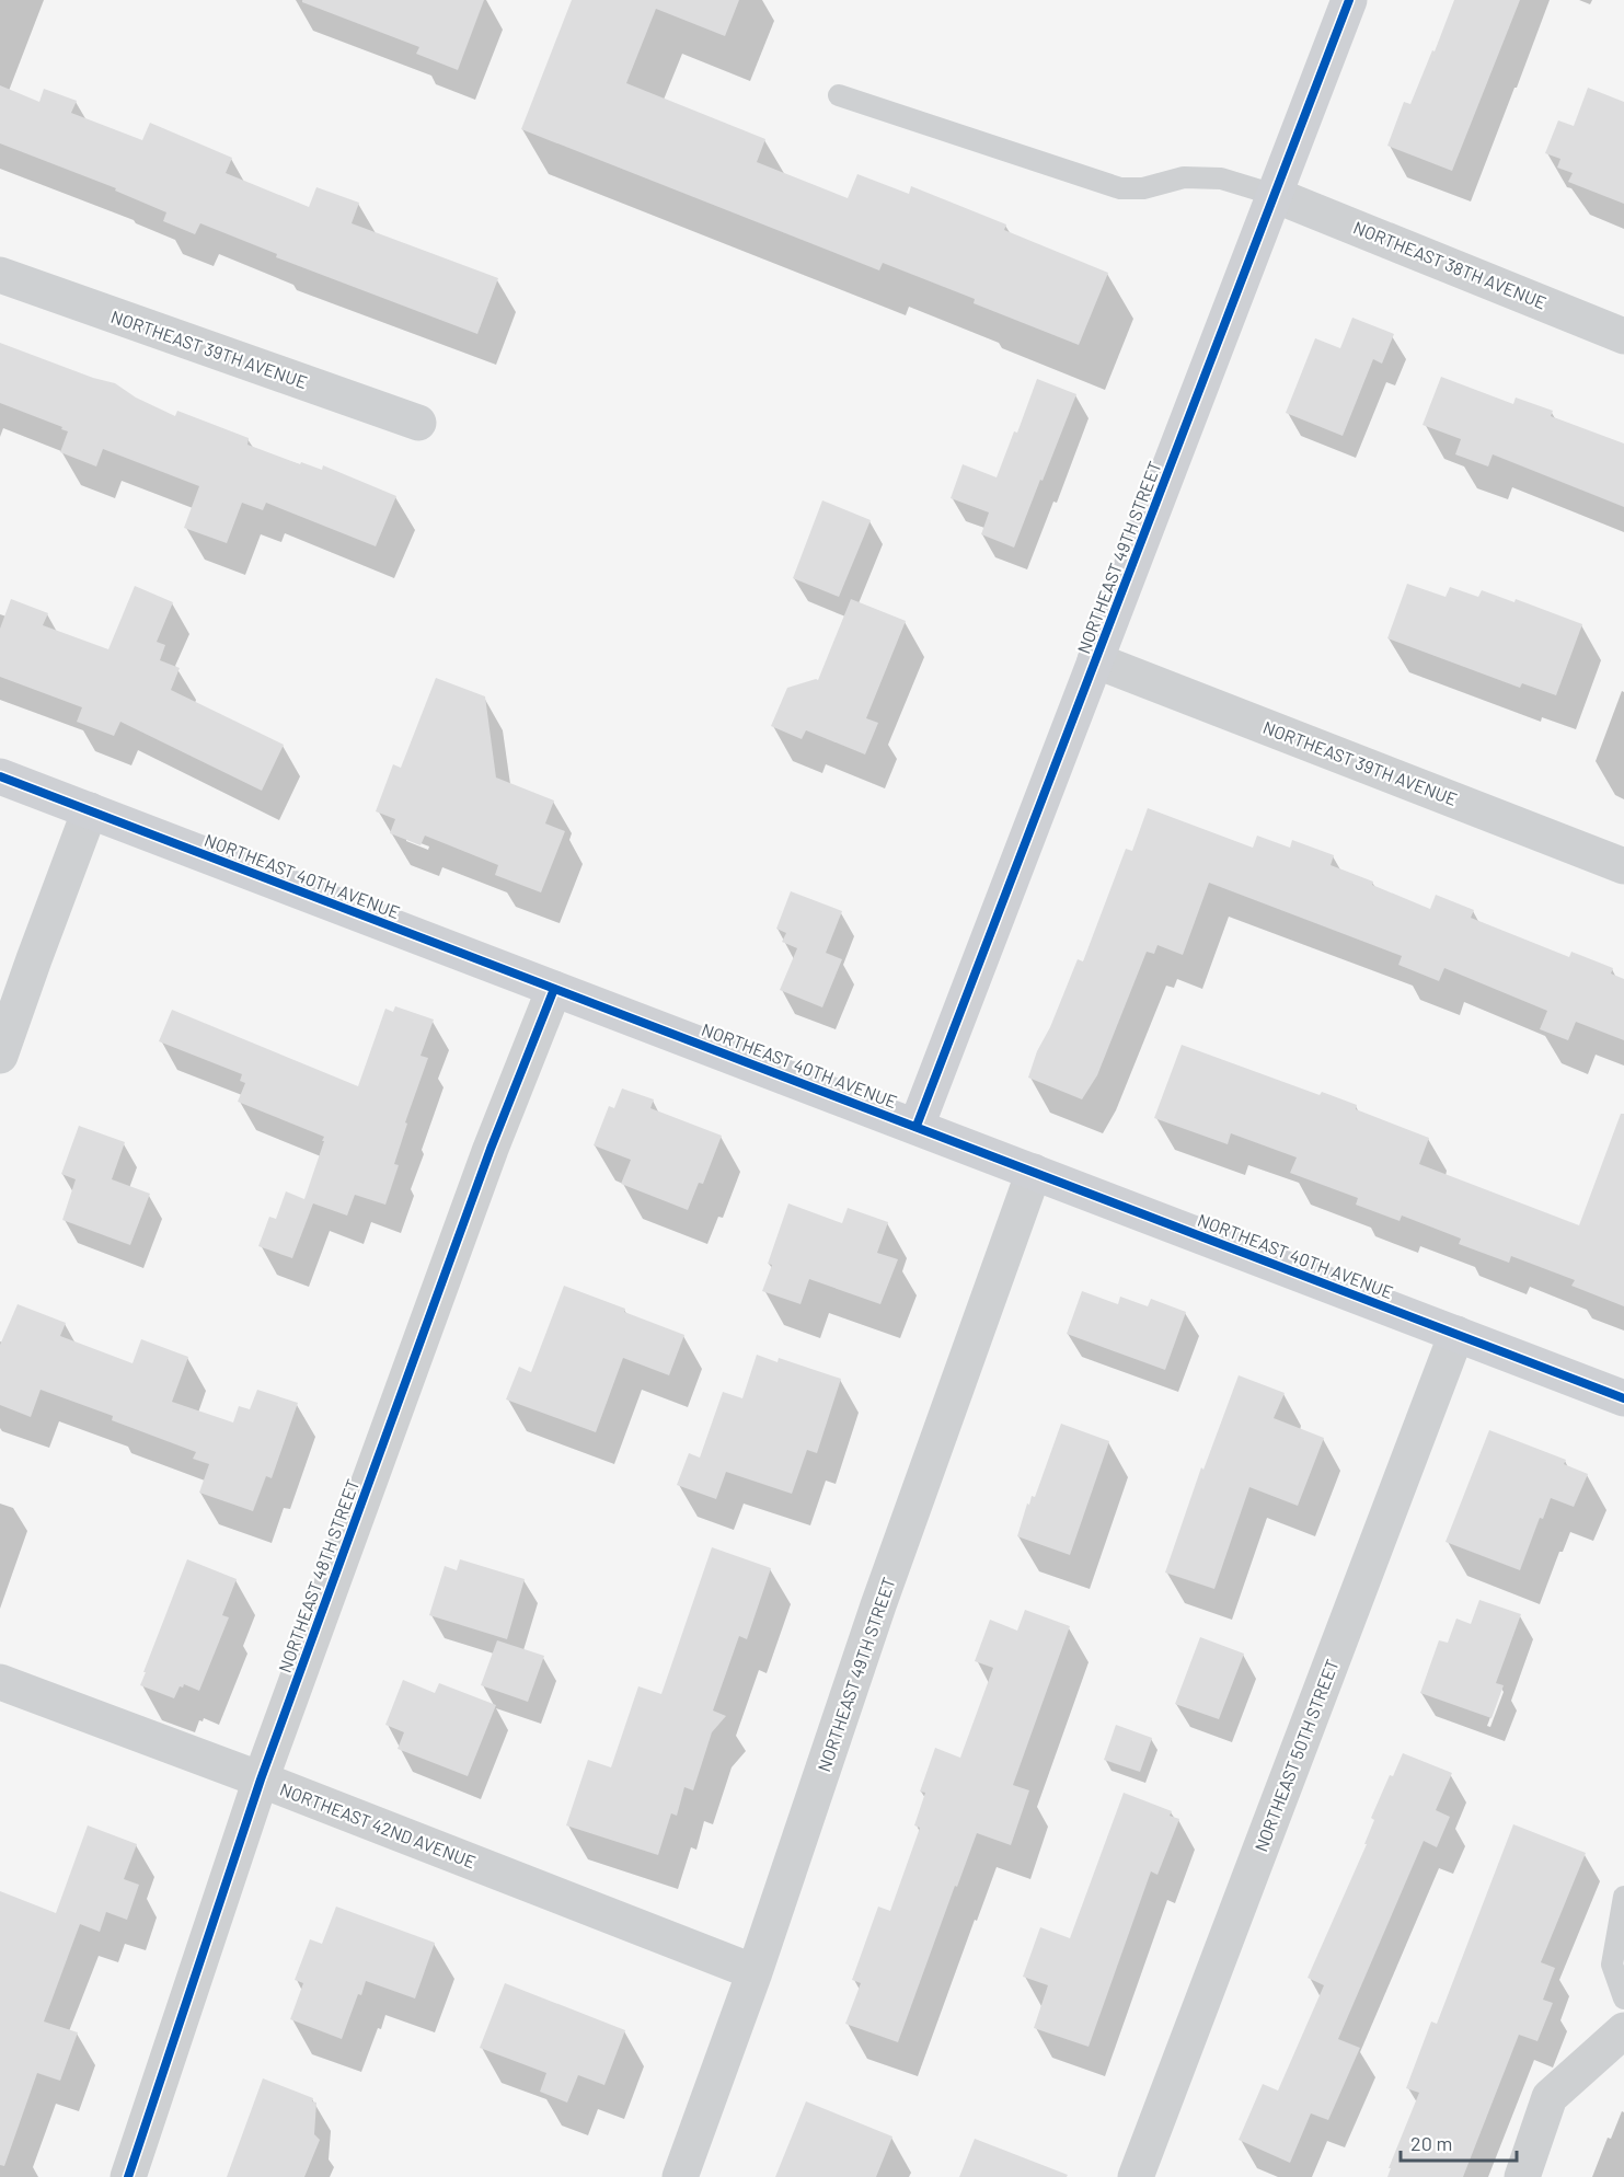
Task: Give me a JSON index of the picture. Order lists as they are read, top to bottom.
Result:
{
  "streets": {
    "street": [
      "NORTHEAST 38TH AVENUE",
      "NORTHEAST 39TH AVENUE",
      "NORTHEAST 49TH STREET",
      "NORTHEAST 40TH AVENUE",
      "NORTHEAST 48TH STREET",
      "NORTHEAST 50TH STREET",
      "NORTHEAST 42ND AVENUE"
    ]
  },
  "crossings": [
    ["NORTHEAST 38TH AVENUE", "NORTHEAST 49TH STREET"],
    ["NORTHEAST 39TH AVENUE", "NORTHEAST 49TH STREET"],
    ["NORTHEAST 49TH STREET", "NORTHEAST 40TH AVENUE"],
    ["NORTHEAST 49TH STREET", "NORTHEAST 42ND AVENUE"],
    ["NORTHEAST 40TH AVENUE", "NORTHEAST 48TH STREET"],
    ["NORTHEAST 40TH AVENUE", "NORTHEAST 50TH STREET"],
    ["NORTHEAST 48TH STREET", "NORTHEAST 42ND AVENUE"]
  ],
  "scale_bar": "20 m"
}
